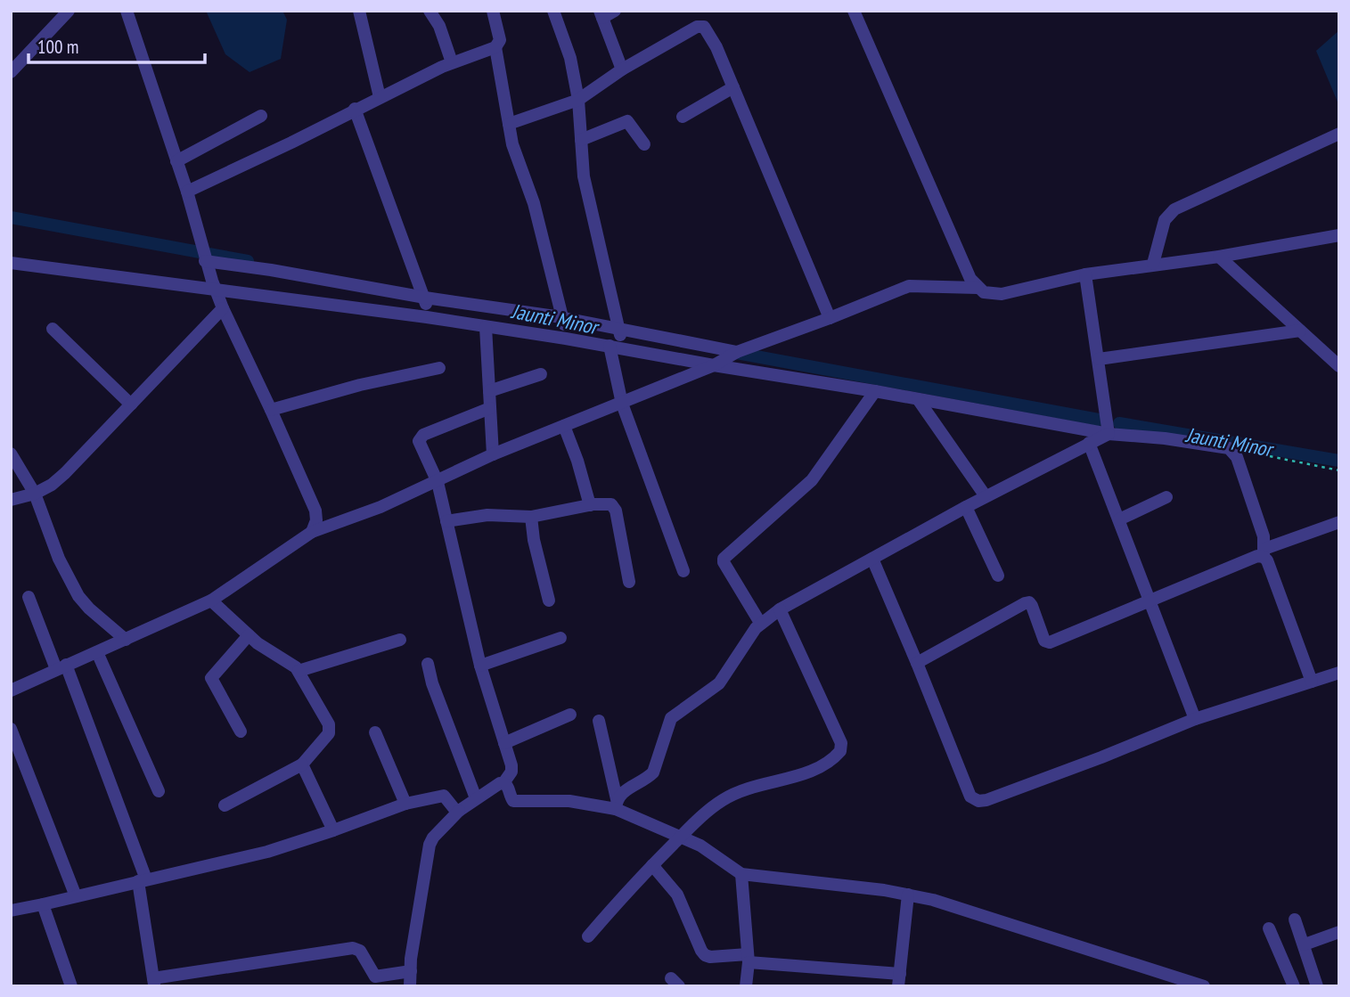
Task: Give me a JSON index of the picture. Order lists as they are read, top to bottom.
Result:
{
  "water": ["Jaunti Minor"],
  "scale_bar": "100 m"
}
